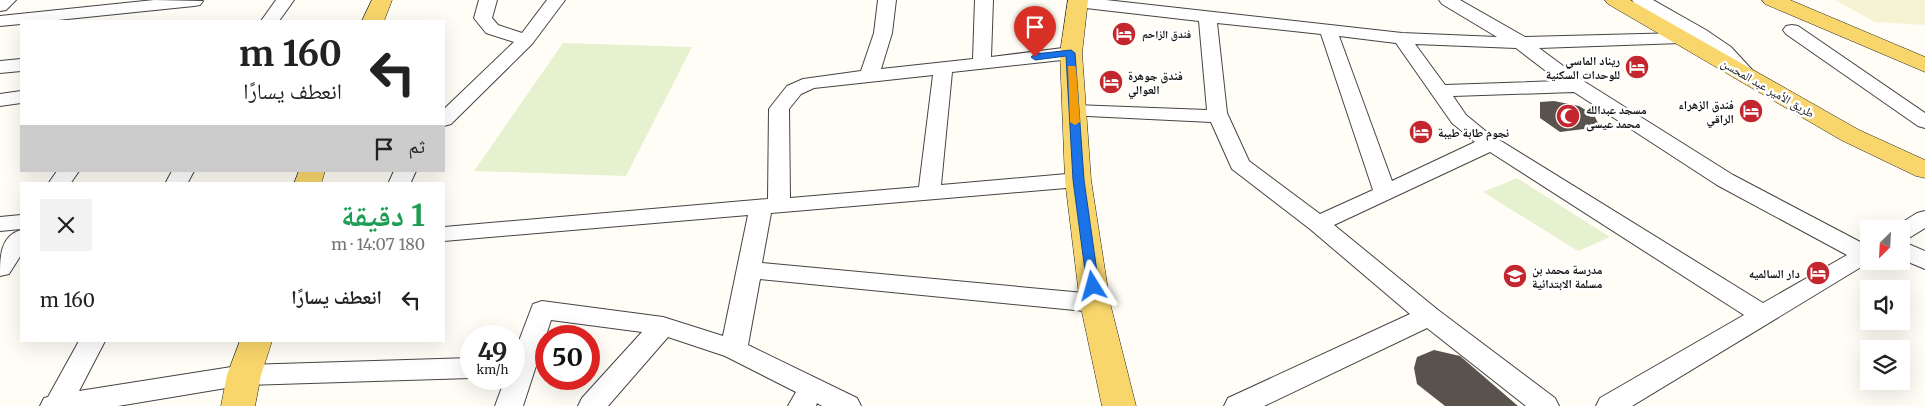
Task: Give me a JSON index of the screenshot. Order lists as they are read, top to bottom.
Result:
{
  "streets": {
    "main road": ["طريق الأمير عبد المحسن"]
  },
  "places": {
    "hotel": [
      "فندق الزاحم",
      "ريناد الماسي للوحدات السكنية",
      "فندق جوهرة العوالي",
      "فندق الزهراء الراقي",
      "نجوم طابة طيبة",
      "دار السالميه"
    ],
    "mosque": ["مسجد عبدالله محمد عيسى"],
    "school or university": ["مدرسة محمد بن مسلمة الابتدائية"]
  },
  "north": "bottom left",
  "page": {
    "turn": ["160 m", "انعطف يسارًا"],
    "then": "ثم",
    "heading": ["1 دقيقة", "180 m · 14:07"],
    "list": [
      {
        "name": "انعطف يسارًا",
        "value": "160 m"
      }
    ],
    "speed": "49 km/h",
    "limit": "50"
  }
}
